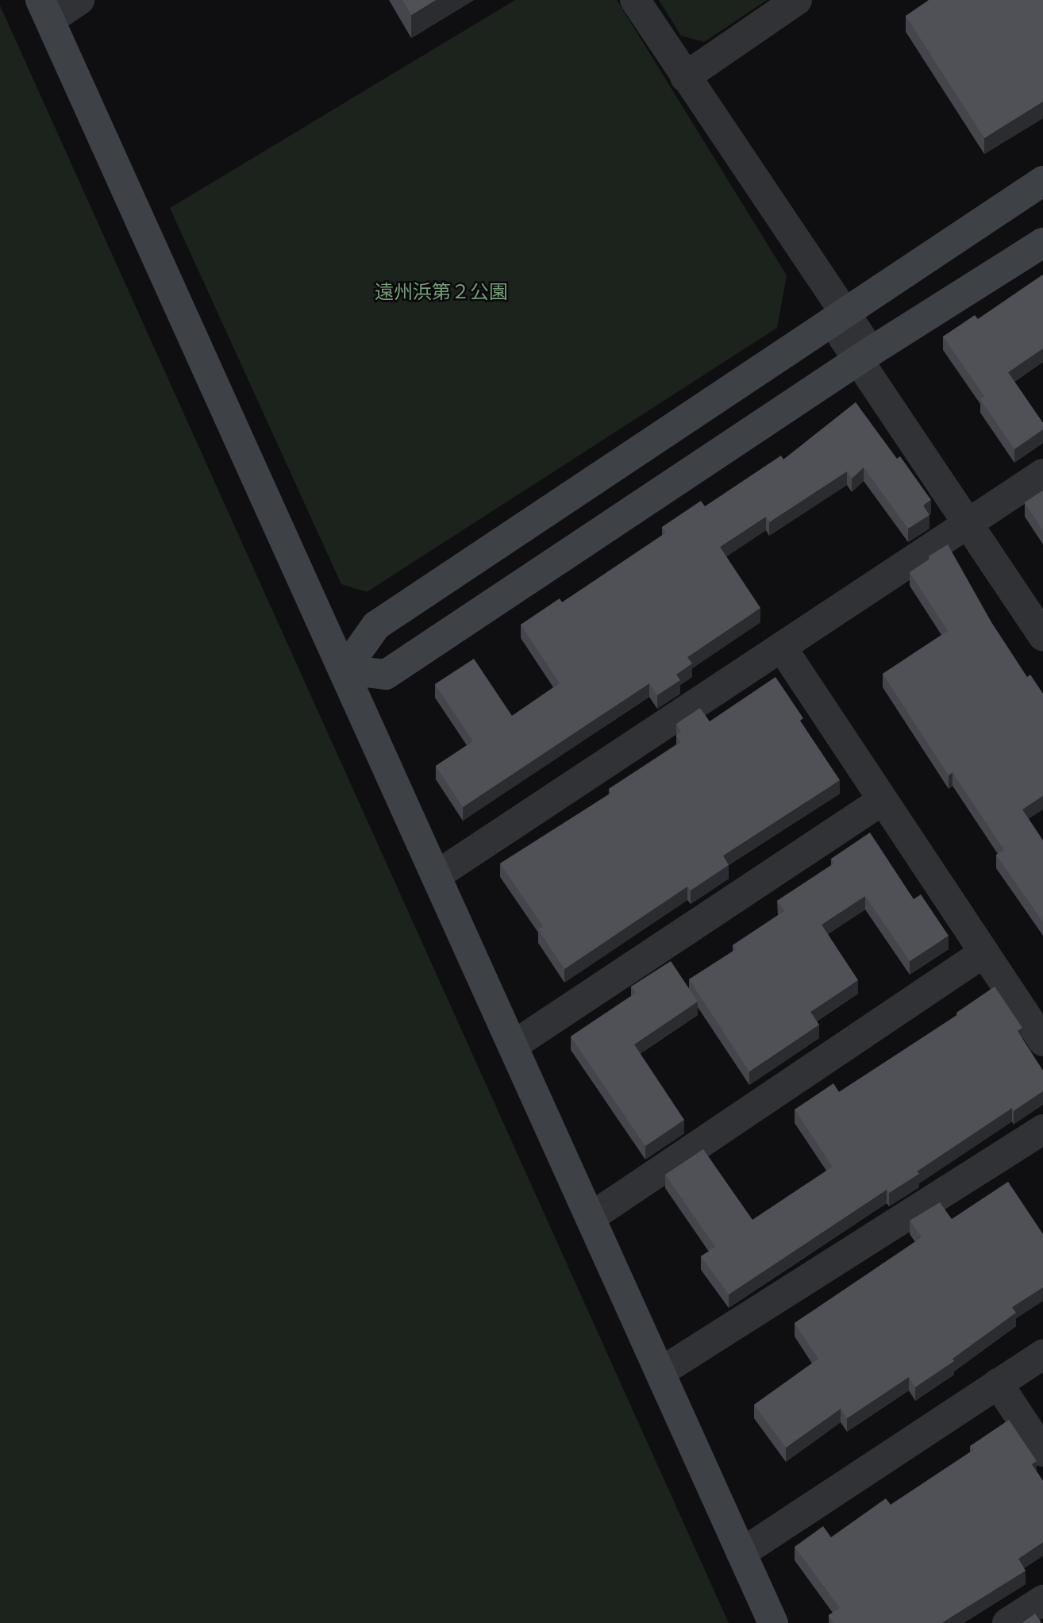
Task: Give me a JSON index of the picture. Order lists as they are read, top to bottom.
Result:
{
  "parks": ["遠州浜第２公園"]
}
